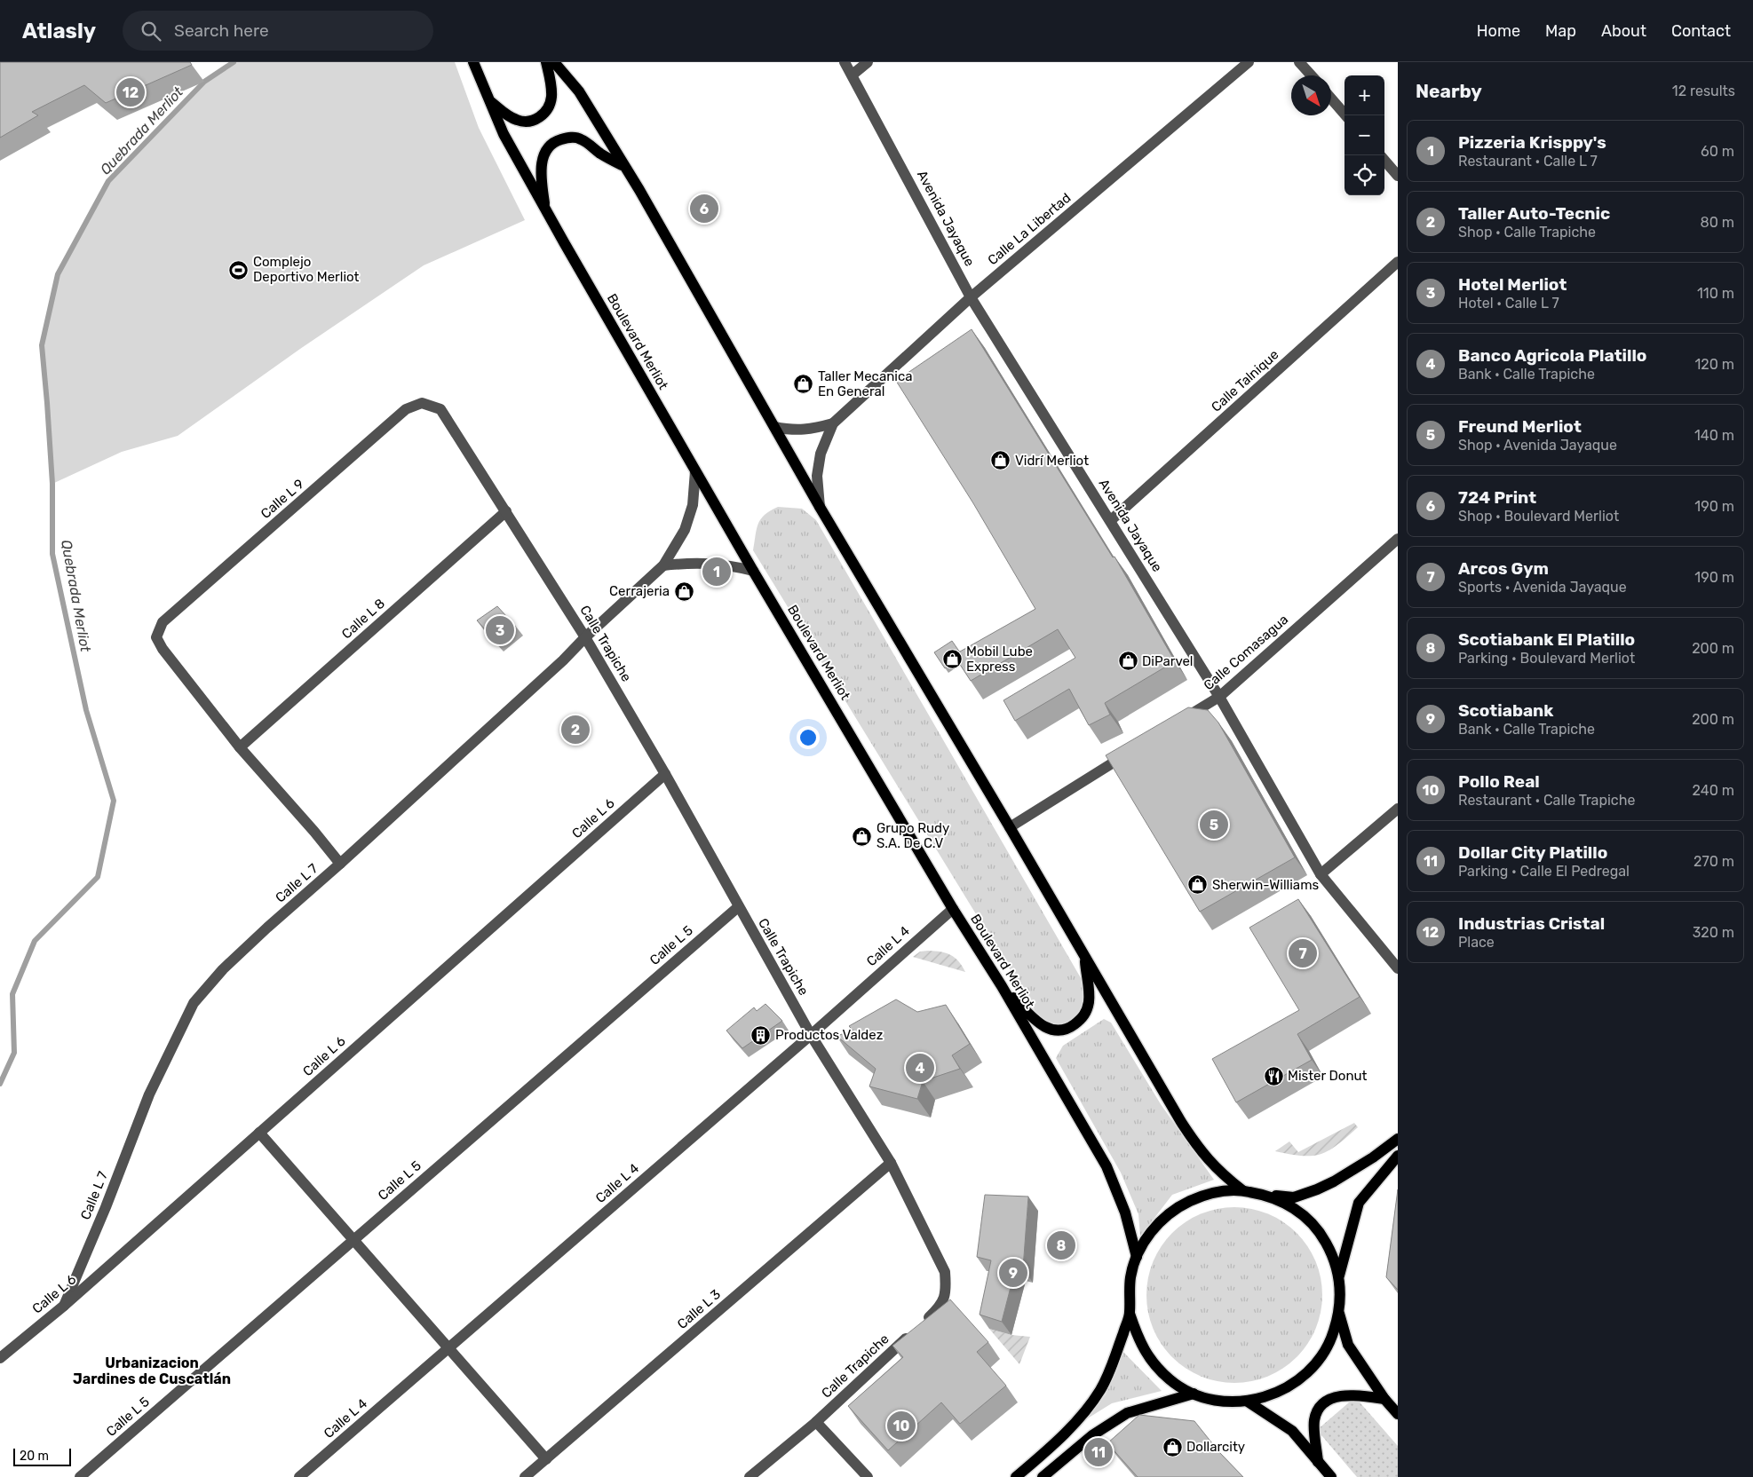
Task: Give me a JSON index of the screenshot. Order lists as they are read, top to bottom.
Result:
{
  "streets": {
    "main road": ["Boulevard Merliot"],
    "street": [
      "Avenida Jayaque",
      "Calle La Libertad",
      "Calle Talnique",
      "Calle L 9",
      "Calle L 8",
      "Calle Trapiche",
      "Calle Comasagua",
      "Calle L 6",
      "Calle L 7",
      "Calle L 5",
      "Calle L 4",
      "Calle L 3"
    ]
  },
  "crossings": [
    ["Avenida Jayaque", "Calle La Libertad"],
    ["Avenida Jayaque", "Calle Talnique"],
    ["Avenida Jayaque", "Calle Comasagua"],
    ["Boulevard Merliot", "Calle L 7"],
    ["Boulevard Merliot", "Calle L 4"],
    ["Calle L 9", "Calle L 8"],
    ["Calle L 9", "Calle Trapiche"],
    ["Calle L 8", "Calle Trapiche"],
    ["Calle Trapiche", "Calle L 6"],
    ["Calle Trapiche", "Calle L 7"],
    ["Calle Trapiche", "Calle L 5"],
    ["Calle Trapiche", "Calle L 4"],
    ["Calle Trapiche", "Calle L 3"],
    ["Calle L 6", "Calle L 7"]
  ],
  "districts": ["Urbanizacion Jardines de Cuscatlán"],
  "water": ["Quebrada Merliot"],
  "places": {
    "sports": ["Complejo Deportivo Merliot"],
    "shop": [
      "Taller Mecanica En General",
      "Vidrí Merliot",
      "Cerrajeria",
      "Mobil Lube Express",
      "DiParvel",
      "Grupo Rudy S.A. De C.V",
      "Sherwin-Williams",
      "Dollarcity"
    ],
    "building": ["Productos Valdez"],
    "restaurant": ["Mister Donut"]
  },
  "scale_bar": "20 m",
  "north": "bottom right",
  "page": {
    "header": "Atlasly",
    "search": "Search here",
    "nav": [
      "Home",
      "Map",
      "About",
      "Contact"
    ],
    "heading": ["Nearby", "12 results"],
    "map_buttons": ["+", "−"],
    "pins": [
      "12",
      "6",
      "1",
      "3",
      "2",
      "5",
      "7",
      "4",
      "8",
      "9",
      "10",
      "11"
    ],
    "list": [
      {
        "mark": "1",
        "name": "Pizzeria Krisppy's",
        "note": "Restaurant · Calle L 7",
        "value": "60 m"
      },
      {
        "mark": "2",
        "name": "Taller Auto-Tecnic",
        "note": "Shop · Calle Trapiche",
        "value": "80 m"
      },
      {
        "mark": "3",
        "name": "Hotel Merliot",
        "note": "Hotel · Calle L 7",
        "value": "110 m"
      },
      {
        "mark": "4",
        "name": "Banco Agricola Platillo",
        "note": "Bank · Calle Trapiche",
        "value": "120 m"
      },
      {
        "mark": "5",
        "name": "Freund Merliot",
        "note": "Shop · Avenida Jayaque",
        "value": "140 m"
      },
      {
        "mark": "6",
        "name": "724 Print",
        "note": "Shop · Boulevard Merliot",
        "value": "190 m"
      },
      {
        "mark": "7",
        "name": "Arcos Gym",
        "note": "Sports · Avenida Jayaque",
        "value": "190 m"
      },
      {
        "mark": "8",
        "name": "Scotiabank El Platillo",
        "note": "Parking · Boulevard Merliot",
        "value": "200 m"
      },
      {
        "mark": "9",
        "name": "Scotiabank",
        "note": "Bank · Calle Trapiche",
        "value": "200 m"
      },
      {
        "mark": "10",
        "name": "Pollo Real",
        "note": "Restaurant · Calle Trapiche",
        "value": "240 m"
      },
      {
        "mark": "11",
        "name": "Dollar City Platillo",
        "note": "Parking · Calle El Pedregal",
        "value": "270 m"
      },
      {
        "mark": "12",
        "name": "Industrias Cristal",
        "note": "Place",
        "value": "320 m"
      }
    ],
    "scale": "20 m"
  }
}
